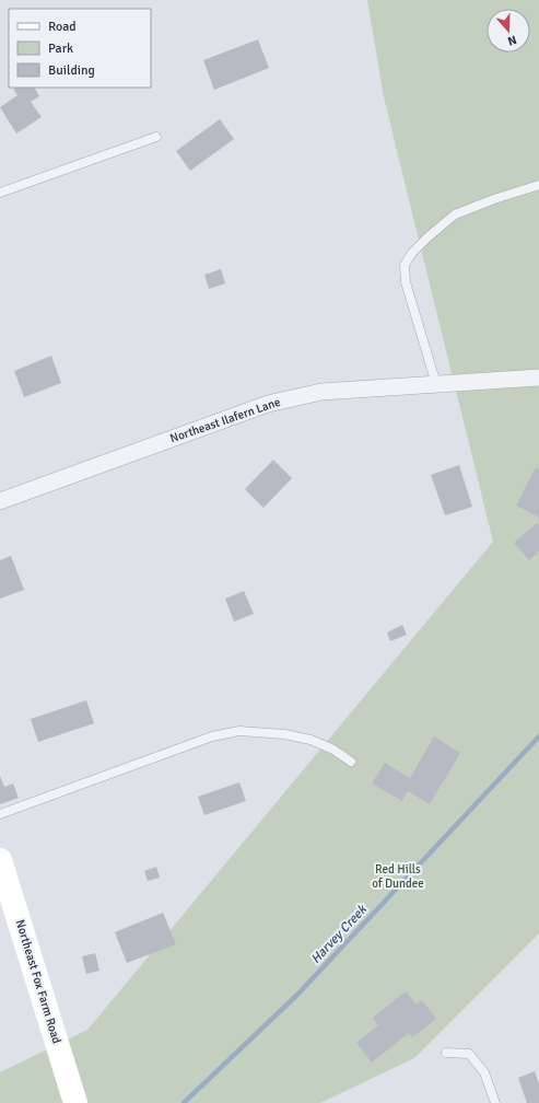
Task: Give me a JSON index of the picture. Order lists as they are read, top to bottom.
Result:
{
  "streets": {
    "street": ["Northeast Ilafern Lane", "Northeast Fox Farm Road"]
  },
  "water": ["Harvey Creek"],
  "parks": ["Red Hills of Dundee"],
  "legend": ["Road", "Park", "Building"],
  "north": "bottom"
}
